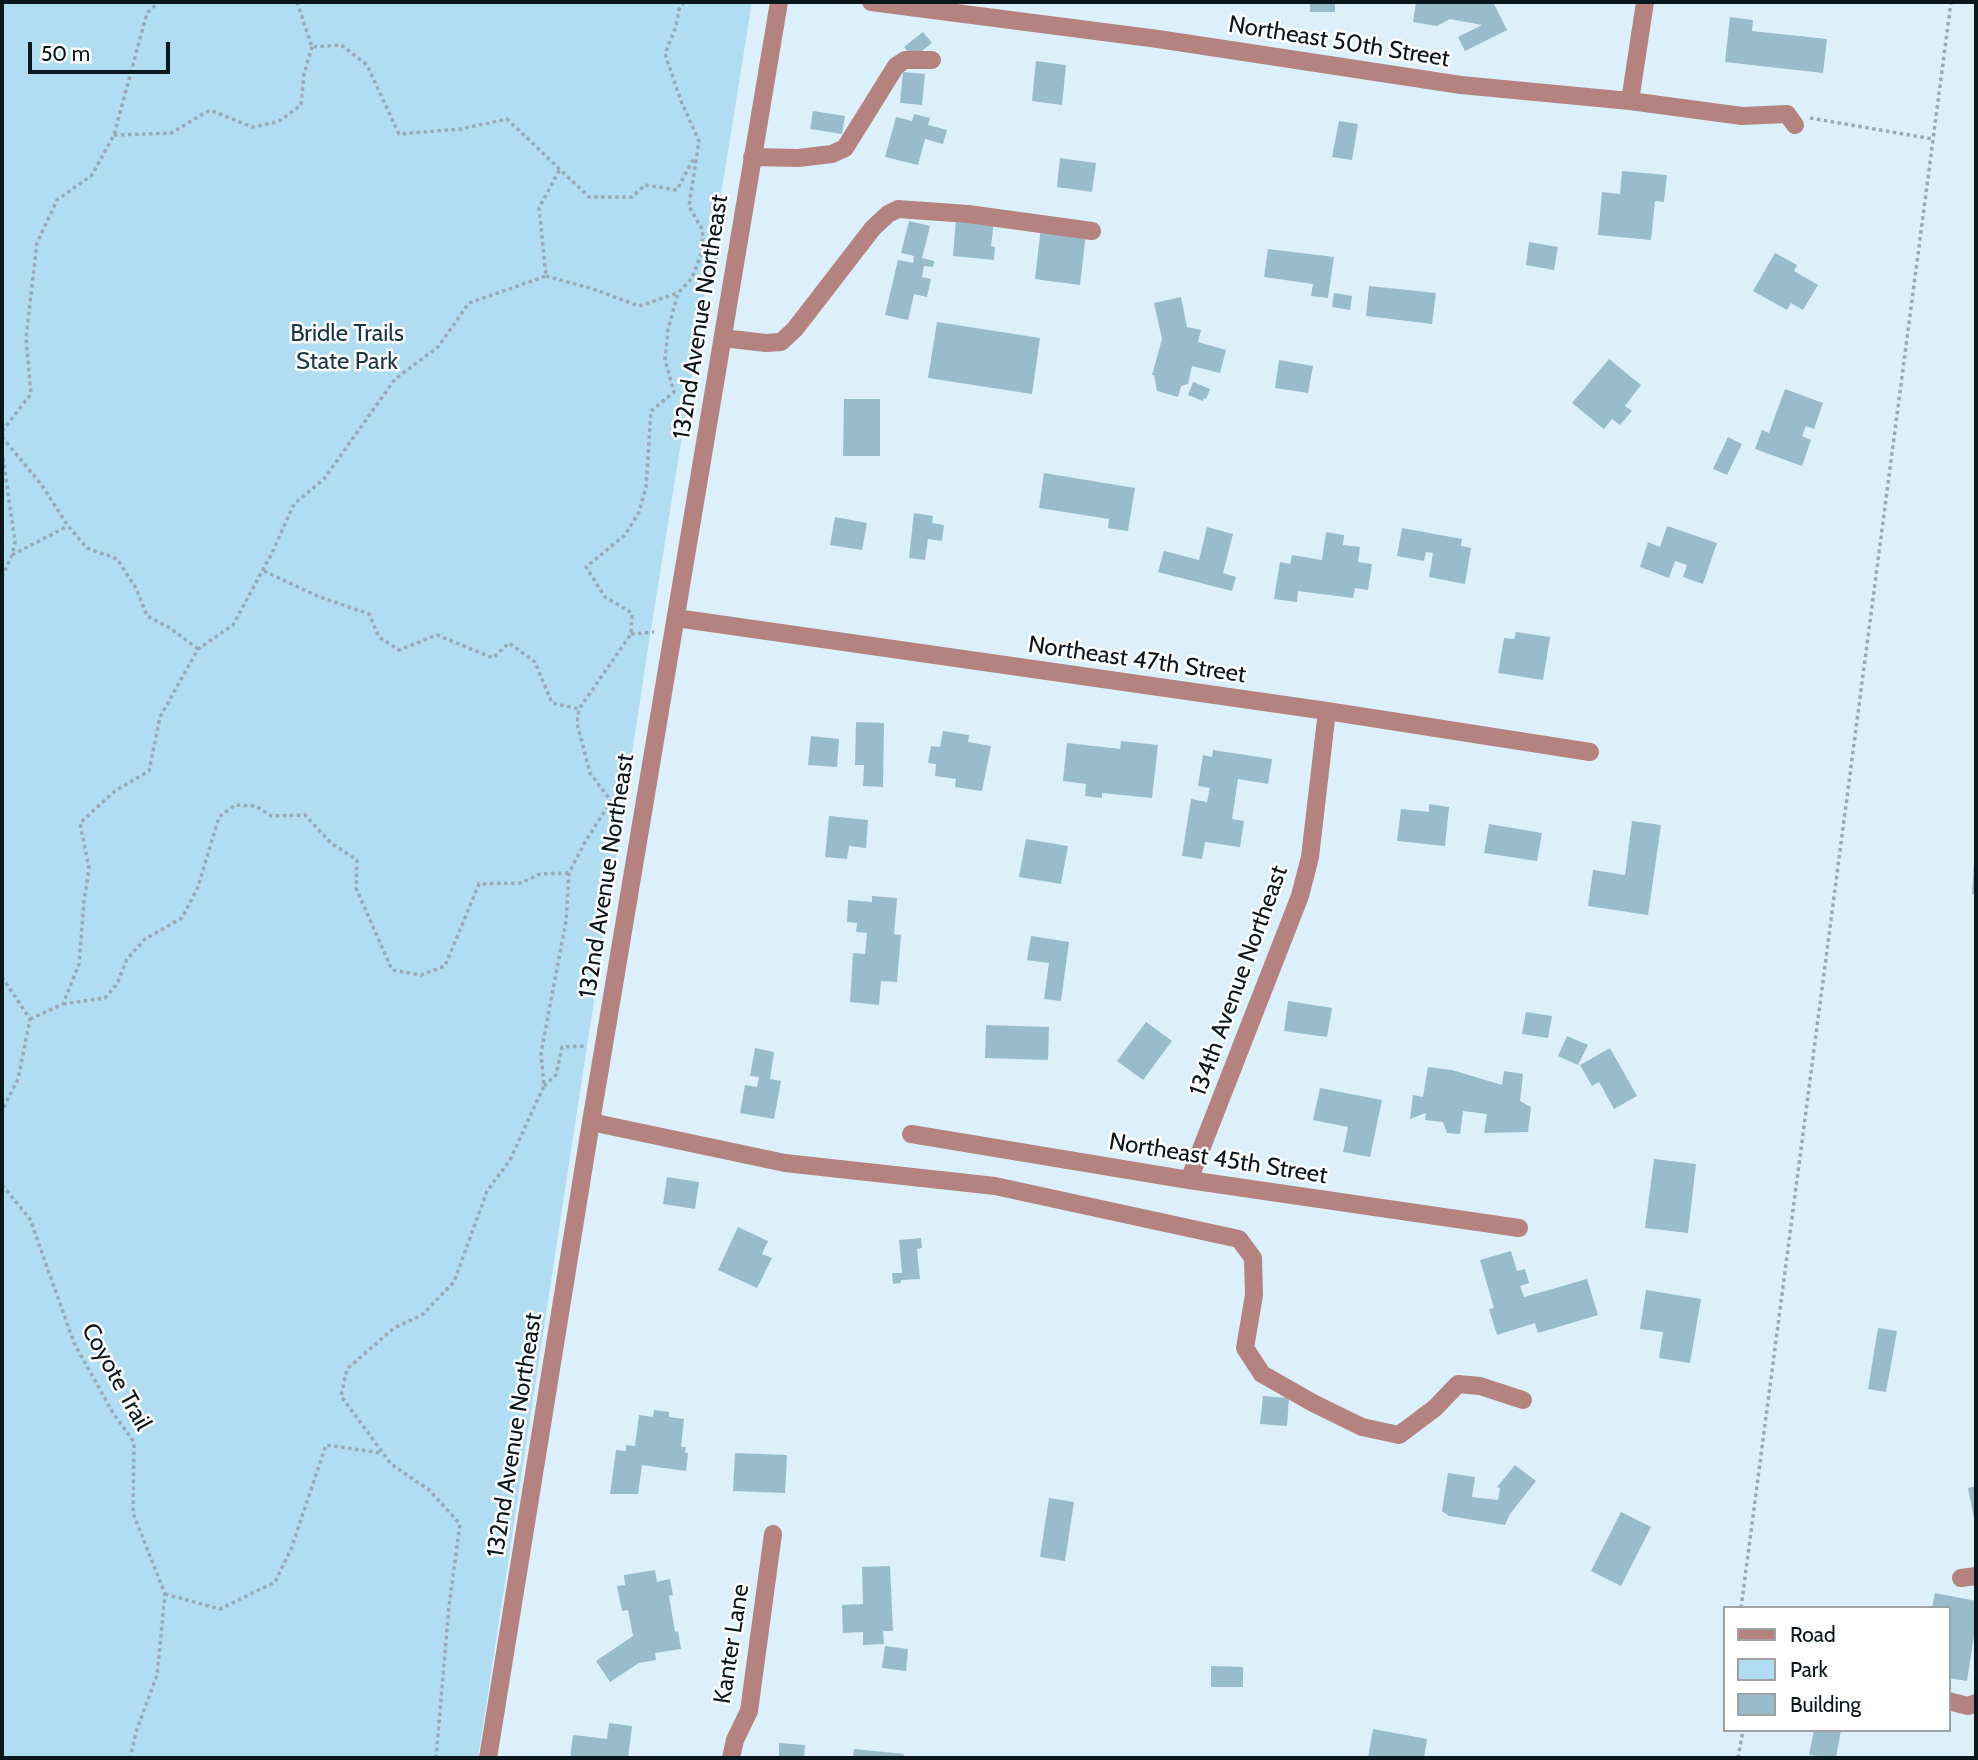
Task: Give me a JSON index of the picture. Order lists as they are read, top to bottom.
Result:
{
  "streets": {
    "street": [
      "Northeast 50th Street",
      "132nd Avenue Northeast",
      "Northeast 47th Street",
      "134th Avenue Northeast",
      "Northeast 45th Street",
      "Kanter Lane"
    ],
    "path": ["Coyote Trail"]
  },
  "crossings": [
    ["132nd Avenue Northeast", "Northeast 47th Street"],
    ["Northeast 47th Street", "134th Avenue Northeast"],
    ["134th Avenue Northeast", "Northeast 45th Street"]
  ],
  "parks": ["Bridle Trails State Park"],
  "legend": ["Road", "Park", "Building"],
  "scale_bar": "50 m"
}
